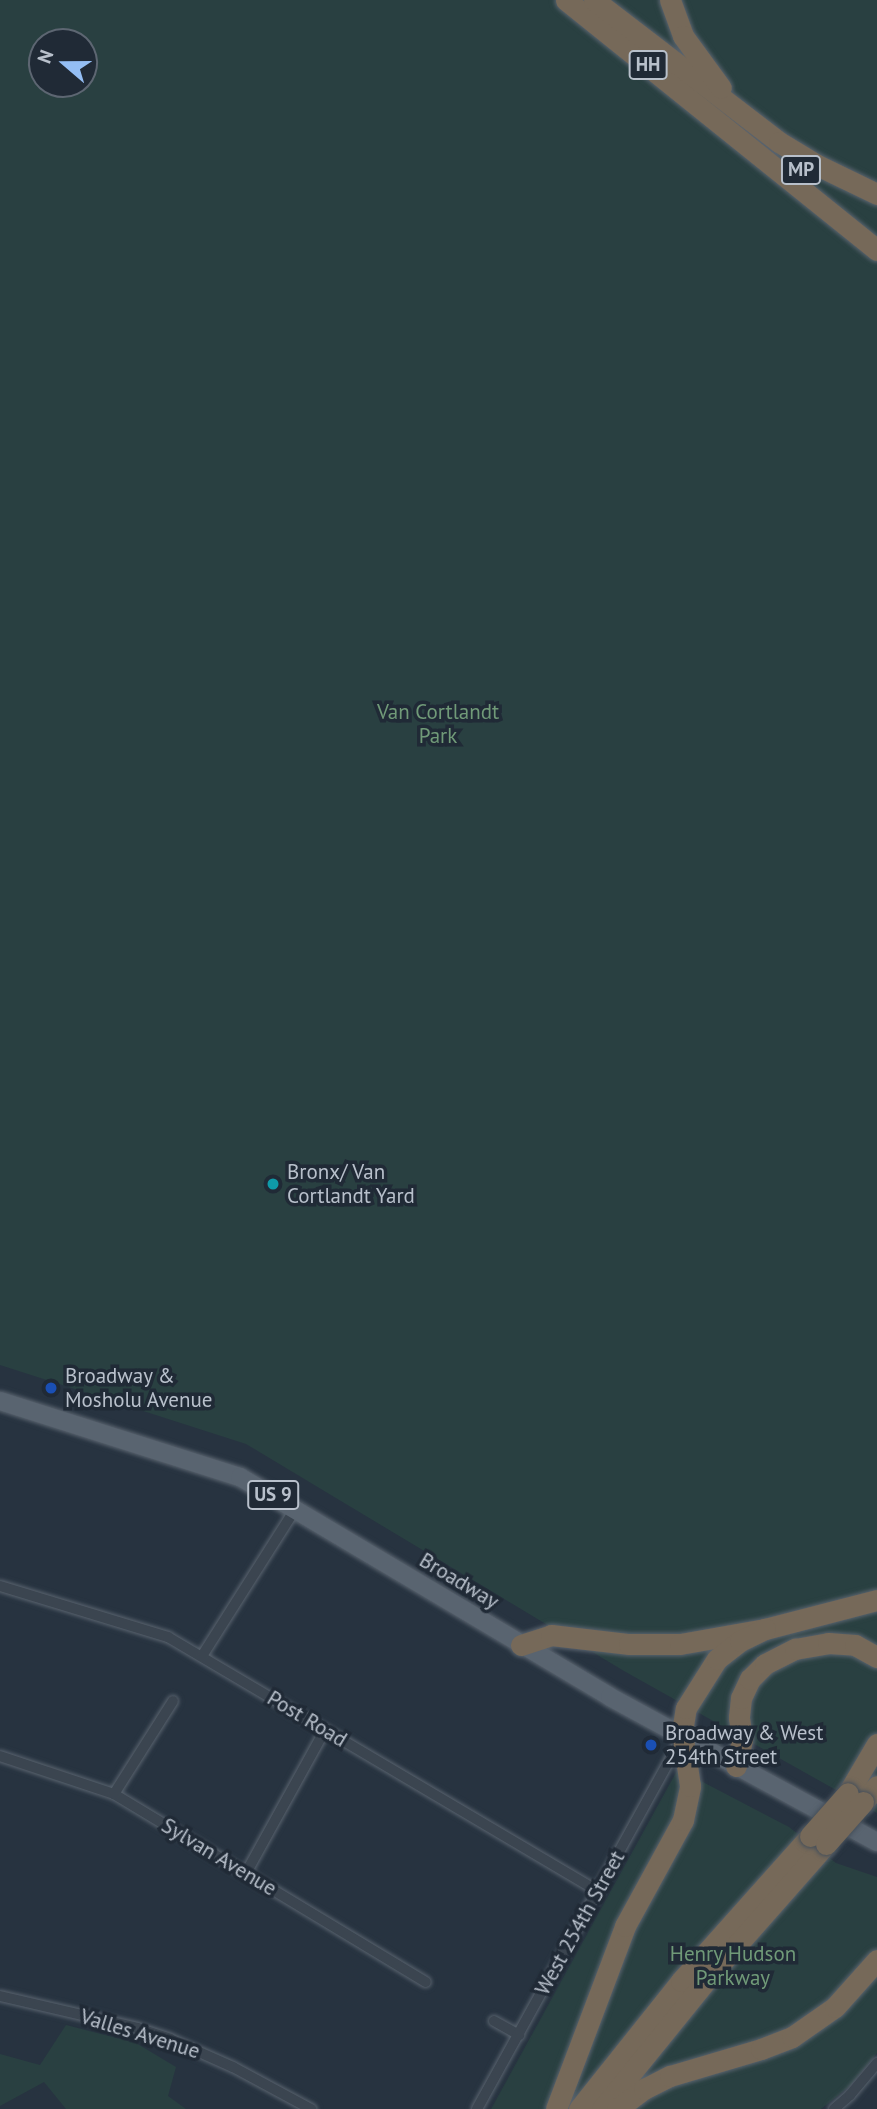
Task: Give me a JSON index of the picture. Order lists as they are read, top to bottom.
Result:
{
  "streets": {
    "highway": ["HH", "MP"],
    "main road": ["US 9", "Broadway"],
    "street": [
      "Post Road",
      "Sylvan Avenue",
      "West 254th Street",
      "Valles Avenue"
    ]
  },
  "crossings": [
    ["HH", "MP"],
    ["Broadway", "West 254th Street"],
    ["Post Road", "West 254th Street"]
  ],
  "parks": ["Van Cortlandt Park", "Henry Hudson Parkway"],
  "places": ["Bronx/ Van Cortlandt Yard", "Broadway & Mosholu Avenue", "Broadway & West 254th Street"],
  "north": "left"
}
